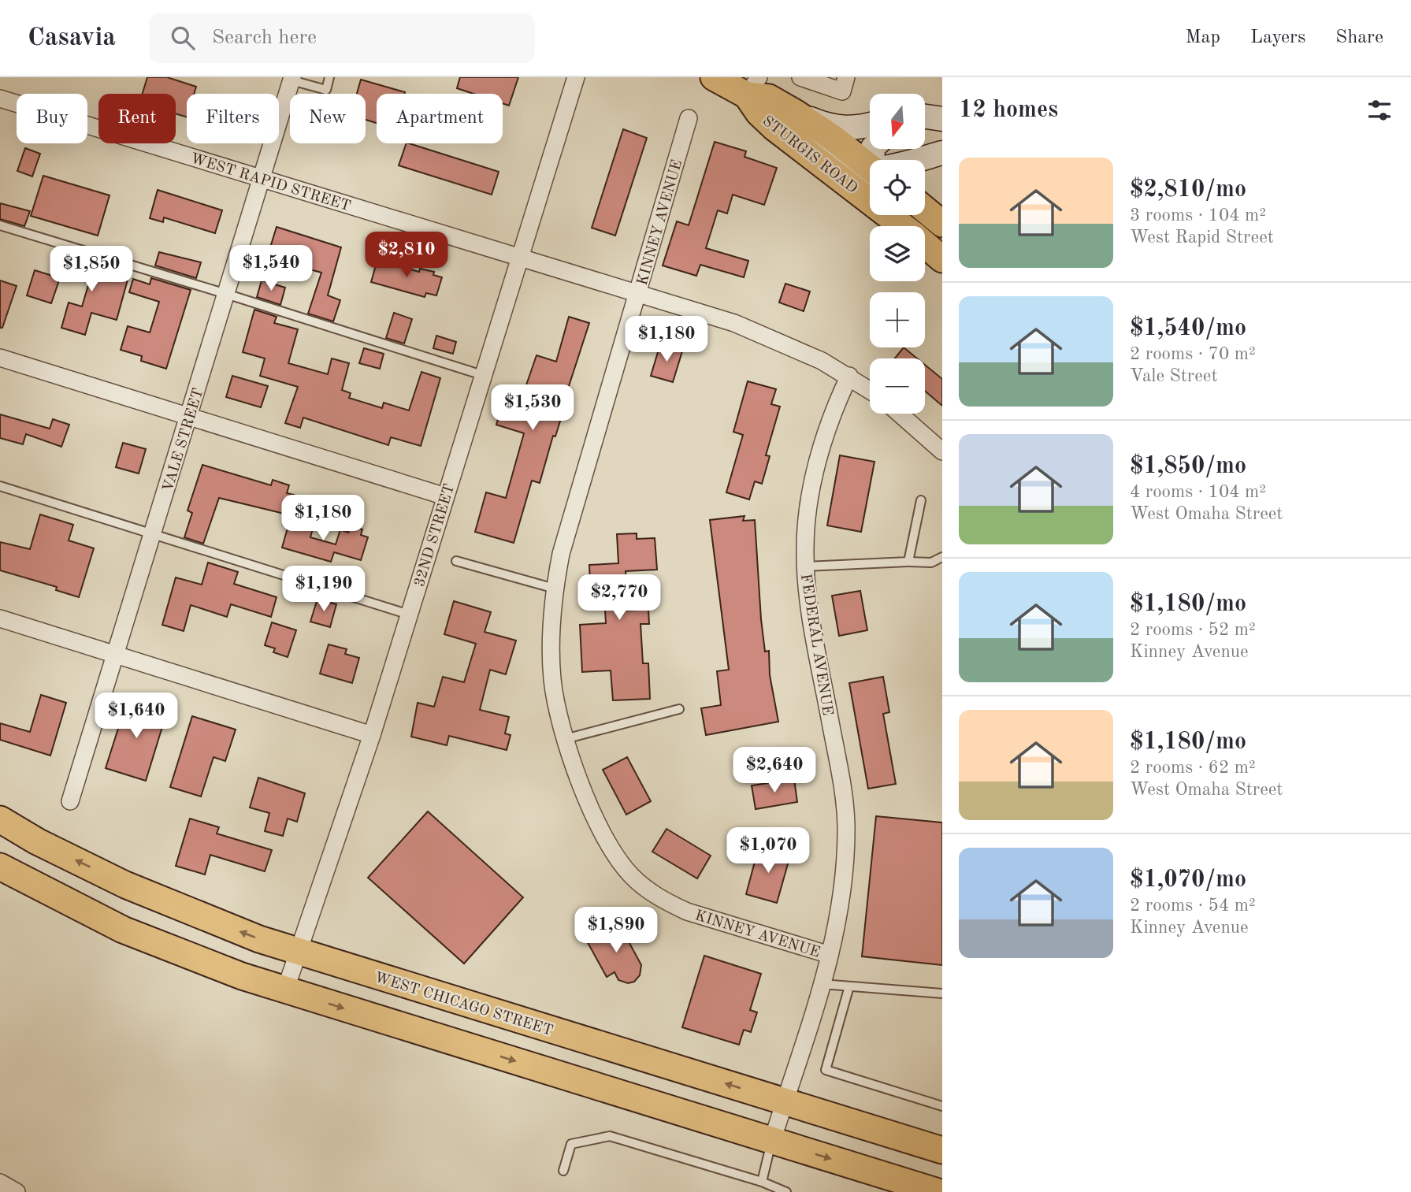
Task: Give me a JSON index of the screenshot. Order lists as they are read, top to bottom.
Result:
{
  "streets": {
    "main road": ["STURGIS ROAD", "WEST CHICAGO STREET"],
    "street": [
      "WEST RAPID STREET",
      "KINNEY AVENUE",
      "VALE STREET",
      "32ND STREET",
      "FEDERAL AVENUE"
    ]
  },
  "crossings": [
    ["WEST RAPID STREET", "KINNEY AVENUE"],
    ["WEST RAPID STREET", "VALE STREET"],
    ["WEST RAPID STREET", "32ND STREET"],
    ["WEST RAPID STREET", "FEDERAL AVENUE"],
    ["KINNEY AVENUE", "FEDERAL AVENUE"],
    ["32ND STREET", "WEST CHICAGO STREET"],
    ["FEDERAL AVENUE", "WEST CHICAGO STREET"]
  ],
  "north": "bottom",
  "page": {
    "header": "Casavia",
    "search": "Search here",
    "nav": ["Map", "Layers", "Share"],
    "heading": "12 homes",
    "map_buttons": ["+", "−"],
    "chip": [
      "Buy",
      "Rent",
      "Filters",
      "New",
      "Apartment"
    ],
    "list": [
      {
        "name": "$2,810/mo",
        "note": "3 rooms · 104 m² · West Rapid Street"
      },
      {
        "name": "$1,540/mo",
        "note": "2 rooms · 70 m² · Vale Street"
      },
      {
        "name": "$1,850/mo",
        "note": "4 rooms · 104 m² · West Omaha Street"
      },
      {
        "name": "$1,180/mo",
        "note": "2 rooms · 52 m² · Kinney Avenue"
      },
      {
        "name": "$1,180/mo",
        "note": "2 rooms · 62 m² · West Omaha Street"
      },
      {
        "name": "$1,070/mo",
        "note": "2 rooms · 54 m² · Kinney Avenue"
      }
    ],
    "price": [
      "$2,810",
      "$1,540",
      "$1,850",
      "$1,180",
      "$1,530",
      "$1,180",
      "$1,190",
      "$2,770",
      "$1,640",
      "$2,640",
      "$1,070",
      "$1,890"
    ]
  }
}
